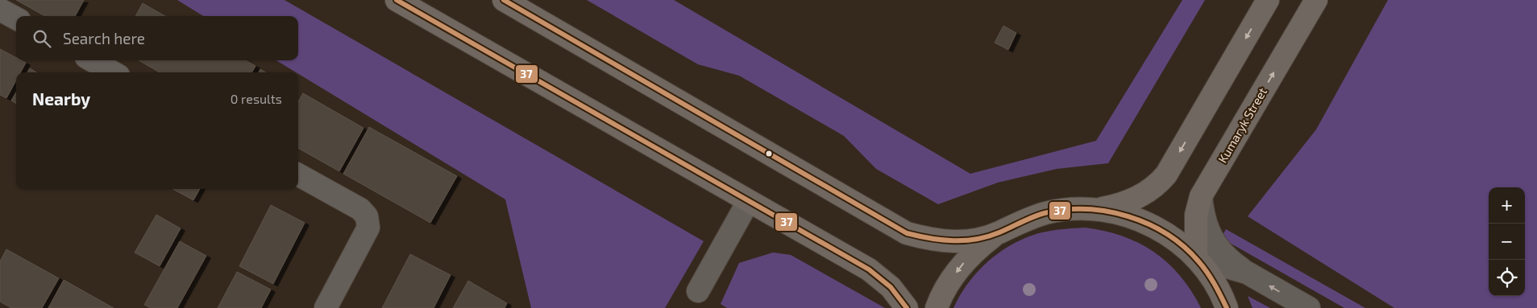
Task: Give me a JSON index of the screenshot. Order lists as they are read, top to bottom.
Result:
{
  "streets": {
    "main road": ["Kumaryk Street"]
  },
  "lines": ["transit line 37"],
  "page": {
    "search": "Search here",
    "heading": ["Nearby", "0 results"],
    "map_buttons": ["+", "−"]
  }
}
